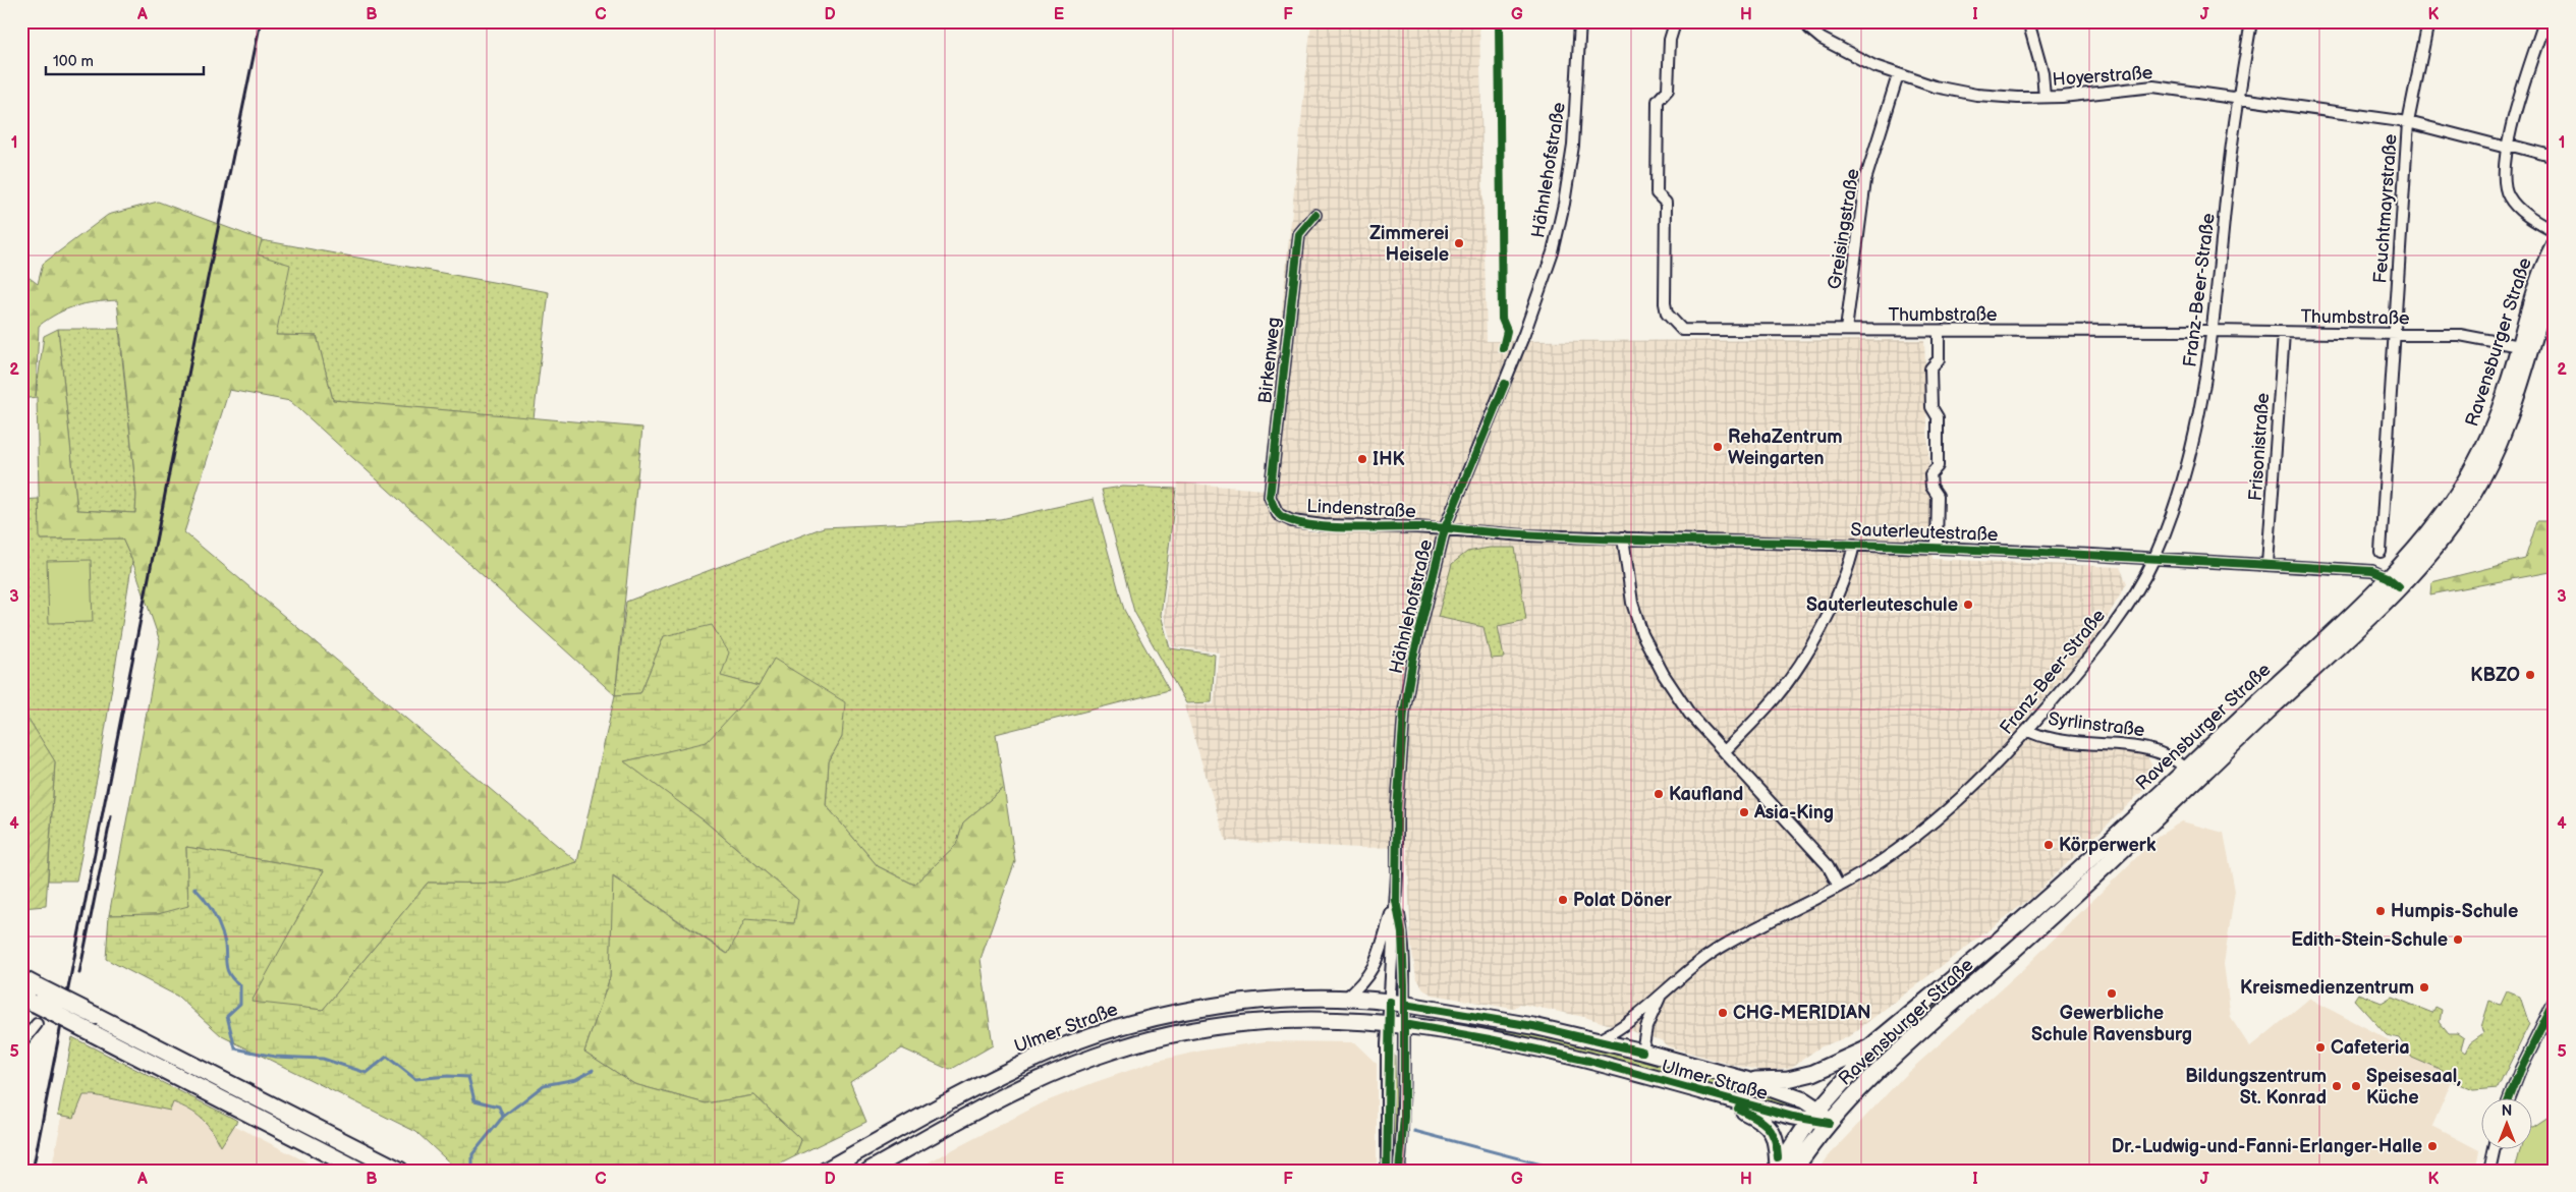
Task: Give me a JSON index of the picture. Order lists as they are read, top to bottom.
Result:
{
  "streets": {
    "main road": ["Ravensburger Straße", "Ulmer Straße"],
    "street": [
      "Hoyerstraße",
      "Hähnlehofstraße",
      "Feuchtmayrstraße",
      "Greisingstraße",
      "Franz-Beer-Straße",
      "Thumbstraße",
      "Birkenweg",
      "Frisonistraße",
      "Lindenstraße",
      "Sauterleutestraße",
      "Syrlinstraße"
    ]
  },
  "crossings": [
    ["Hoyerstraße", "Feuchtmayrstraße"],
    ["Hoyerstraße", "Greisingstraße"],
    ["Hoyerstraße", "Franz-Beer-Straße"],
    ["Hähnlehofstraße", "Lindenstraße"],
    ["Hähnlehofstraße", "Sauterleutestraße"],
    ["Feuchtmayrstraße", "Thumbstraße"],
    ["Greisingstraße", "Thumbstraße"],
    ["Franz-Beer-Straße", "Thumbstraße"],
    ["Franz-Beer-Straße", "Sauterleutestraße"],
    ["Franz-Beer-Straße", "Syrlinstraße"],
    ["Franz-Beer-Straße", "Ulmer Straße"],
    ["Thumbstraße", "Ravensburger Straße"],
    ["Thumbstraße", "Frisonistraße"],
    ["Ravensburger Straße", "Sauterleutestraße"],
    ["Ravensburger Straße", "Syrlinstraße"],
    ["Ravensburger Straße", "Ulmer Straße"],
    ["Birkenweg", "Lindenstraße"],
    ["Frisonistraße", "Sauterleutestraße"],
    ["Lindenstraße", "Sauterleutestraße"]
  ],
  "places": [
    "Zimmerei Heisele",
    "RehaZentrum Weingarten",
    "IHK",
    "Sauterleuteschule",
    "KBZO",
    "Kaufland",
    "Asia-King",
    "Körperwerk",
    "Polat Döner",
    "Humpis-Schule",
    "Edith-Stein-Schule",
    "Kreismedienzentrum",
    "Gewerbliche Schule Ravensburg",
    "CHG-MERIDIAN",
    "Cafeteria",
    "Bildungszentrum St. Konrad",
    "Speisesaal, Küche",
    "Dr.-Ludwig-und-Fanni-Erlanger-Halle"
  ],
  "scale_bar": "100 m",
  "north": "top",
  "grid": {
    "columns": [
      "A",
      "B",
      "C",
      "D",
      "E",
      "F",
      "G",
      "H",
      "I",
      "J",
      "K"
    ],
    "rows": [
      "1",
      "2",
      "3",
      "4",
      "5"
    ]
  }
}
